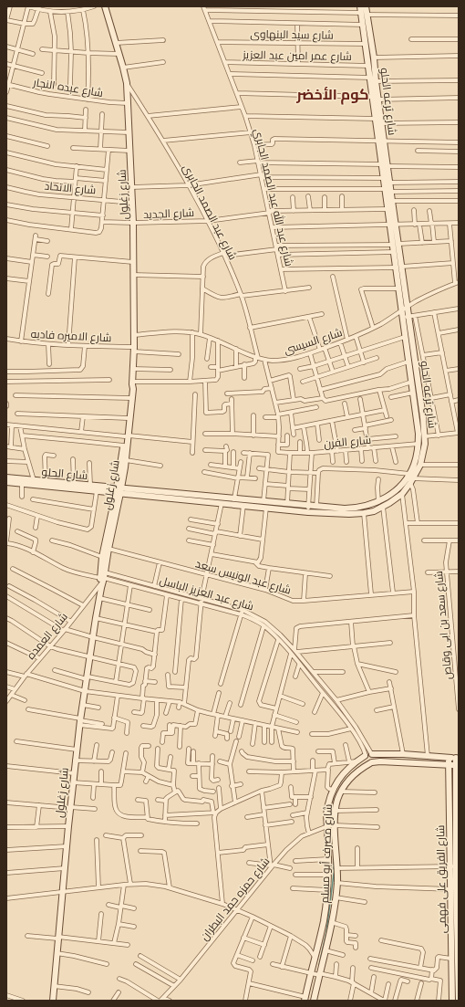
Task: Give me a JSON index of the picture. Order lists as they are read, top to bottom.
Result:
{
  "streets": {
    "street": [
      "شارع سيد البنهاوى",
      "شارع عمر امين عبد العزيز",
      "شارع عبده النجار",
      "شارع ترعه الحلو",
      "شارع الاتحاد",
      "شارع زغلول",
      "شارع عبد الله عبد الصمد الجابري",
      "شارع عبد الصمد الجابرى",
      "شارع الجديد",
      "شارع الاميره فاديه",
      "شارع السيسى",
      "شارع الفرن",
      "شارع الحلو",
      "شارع عبد الونيس سعد",
      "شارع عبد العزيز الباسل",
      "شارع سعد بن ابى وقاص",
      "شارع العمده",
      "شارع مصرف أبو مسلم",
      "شارع الفريق على فهمى",
      "شارع حمزه حمد البطران"
    ]
  },
  "crossings": [
    ["شارع سيد البنهاوى", "شارع ترعه الحلو"],
    ["شارع سيد البنهاوى", "شارع عبد الله عبد الصمد الجابري"],
    ["شارع عمر امين عبد العزيز", "شارع ترعه الحلو"],
    ["شارع عمر امين عبد العزيز", "شارع عبد الله عبد الصمد الجابري"],
    ["شارع عبده النجار", "شارع زغلول"],
    ["شارع ترعه الحلو", "شارع زغلول"],
    ["شارع ترعه الحلو", "شارع الجديد"],
    ["شارع ترعه الحلو", "شارع السيسى"],
    ["شارع ترعه الحلو", "شارع الفرن"],
    ["شارع ترعه الحلو", "شارع الحلو"],
    ["شارع الاتحاد", "شارع زغلول"],
    ["شارع زغلول", "شارع عبد الصمد الجابرى"],
    ["شارع زغلول", "شارع الجديد"],
    ["شارع زغلول", "شارع الاميره فاديه"],
    ["شارع زغلول", "شارع السيسى"],
    ["شارع زغلول", "شارع الحلو"],
    ["شارع زغلول", "شارع عبد الونيس سعد"],
    ["شارع زغلول", "شارع عبد العزيز الباسل"],
    ["شارع زغلول", "شارع العمده"],
    ["شارع عبد الله عبد الصمد الجابري", "شارع الجديد"],
    ["شارع عبد الصمد الجابرى", "شارع الجديد"],
    ["شارع عبد الصمد الجابرى", "شارع السيسى"],
    ["شارع عبد العزيز الباسل", "شارع العمده"],
    ["شارع عبد العزيز الباسل", "شارع مصرف أبو مسلم"],
    ["شارع مصرف أبو مسلم", "شارع حمزه حمد البطران"]
  ],
  "districts": ["كوم الأخضر"]
}
